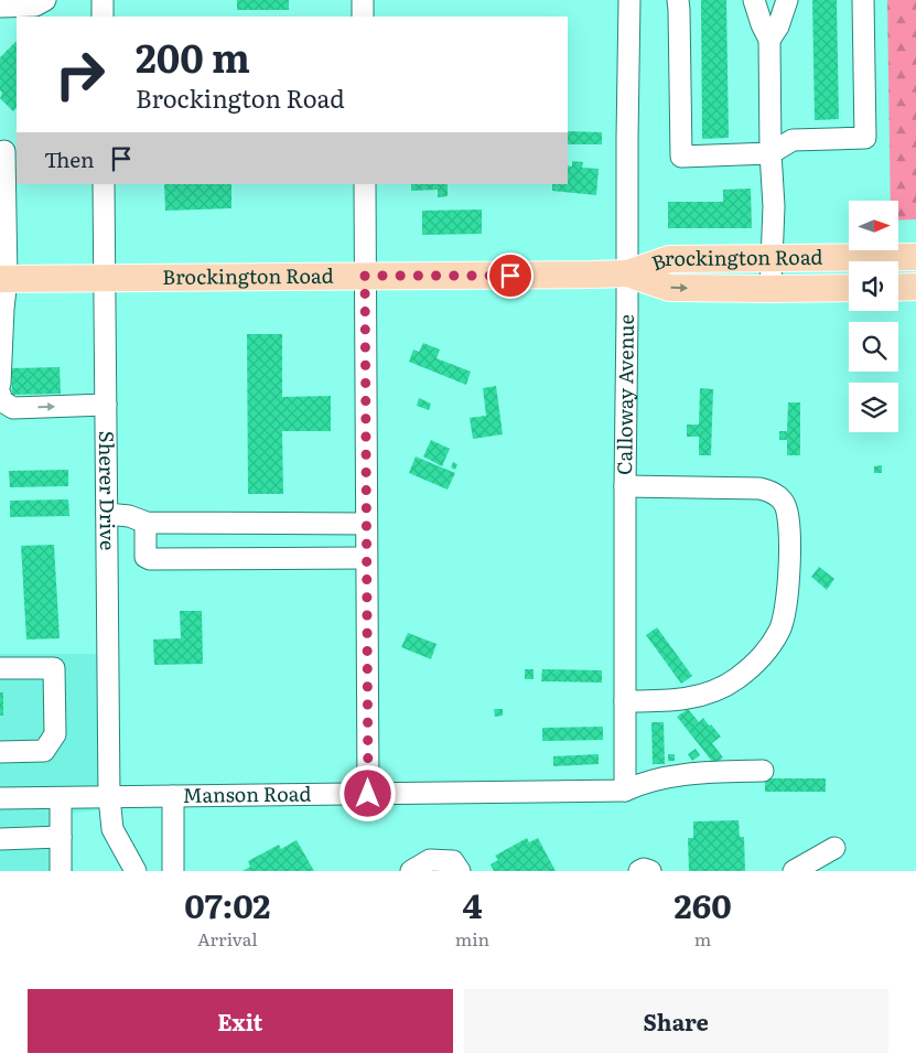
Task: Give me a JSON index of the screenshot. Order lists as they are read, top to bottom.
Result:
{
  "streets": {
    "main road": ["Brockington Road"],
    "street": ["Calloway Avenue", "Sherer Drive", "Manson Road"]
  },
  "crossings": [
    ["Brockington Road", "Calloway Avenue"],
    ["Brockington Road", "Sherer Drive"],
    ["Calloway Avenue", "Manson Road"],
    ["Sherer Drive", "Manson Road"]
  ],
  "north": "right",
  "page": {
    "turn": ["200 m", "Brockington Road"],
    "then": "Then",
    "eta": [
      "07:02",
      "Arrival",
      "4",
      "min",
      "260",
      "m"
    ],
    "buttons": ["Exit", "Share"]
  }
}
